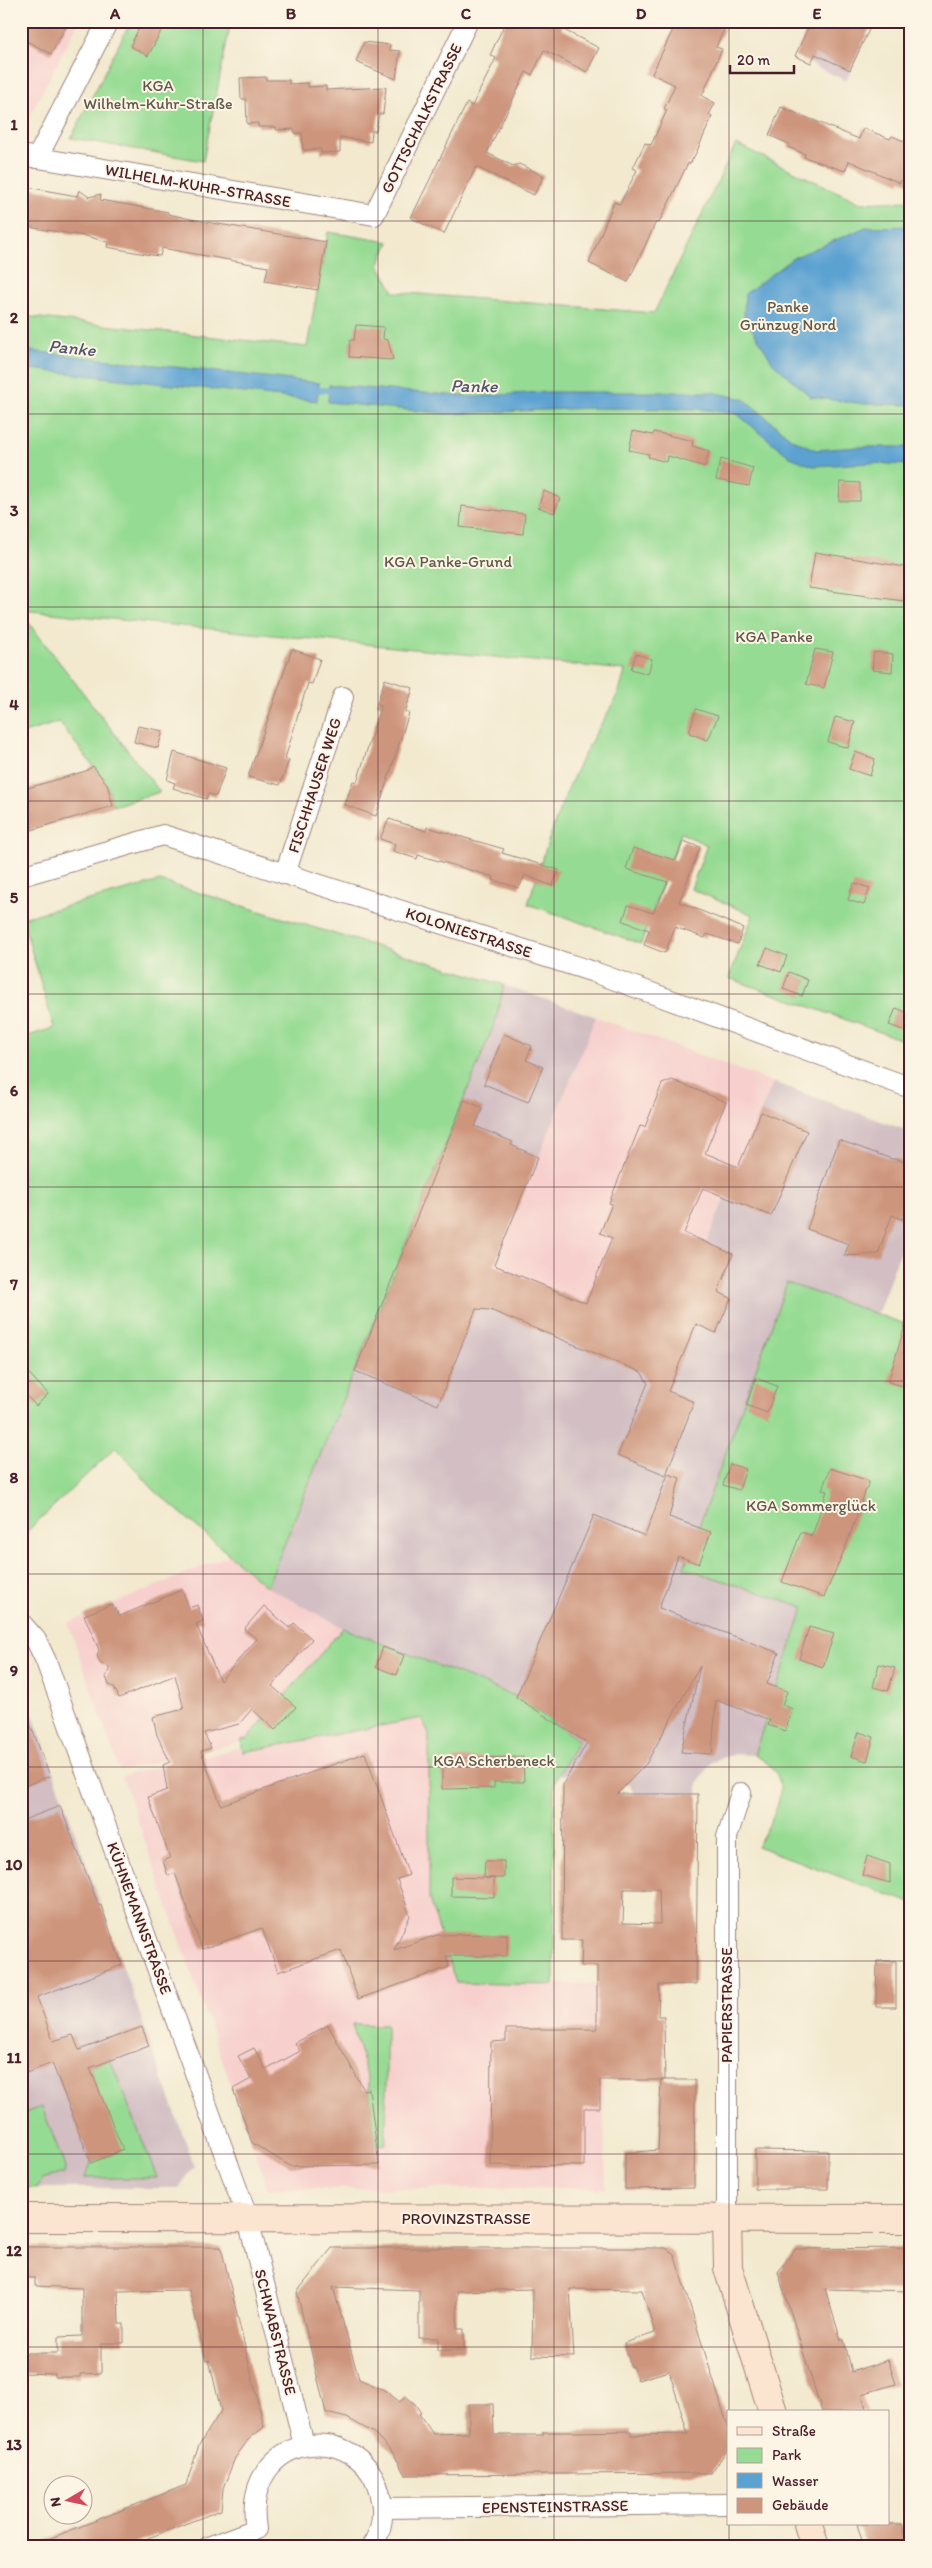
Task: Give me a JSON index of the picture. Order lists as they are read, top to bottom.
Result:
{
  "streets": {
    "main road": ["PROVINZSTRASSE"],
    "street": [
      "GOTTSCHALKSTRASSE",
      "WILHELM-KUHR-STRASSE",
      "FISCHHAUSER WEG",
      "KOLONIESTRASSE",
      "KÜHNEMANNSTRASSE",
      "PAPIERSTRASSE",
      "SCHWABSTRASSE",
      "EPENSTEINSTRASSE"
    ]
  },
  "crossings": [
    ["GOTTSCHALKSTRASSE", "WILHELM-KUHR-STRASSE"],
    ["FISCHHAUSER WEG", "KOLONIESTRASSE"],
    ["KÜHNEMANNSTRASSE", "PROVINZSTRASSE"],
    ["KÜHNEMANNSTRASSE", "SCHWABSTRASSE"],
    ["PAPIERSTRASSE", "PROVINZSTRASSE"],
    ["PROVINZSTRASSE", "SCHWABSTRASSE"]
  ],
  "water": ["Panke"],
  "parks": [
    "KGA Wilhelm-Kuhr-Straße",
    "Panke Grünzug Nord",
    "KGA Panke-Grund",
    "KGA Panke",
    "KGA Sommerglück",
    "KGA Scherbeneck"
  ],
  "legend": [
    "Straße",
    "Park",
    "Wasser",
    "Gebäude"
  ],
  "scale_bar": "20 m",
  "north": "left",
  "grid": {
    "columns": [
      "A",
      "B",
      "C",
      "D",
      "E"
    ],
    "rows": [
      "1",
      "2",
      "3",
      "4",
      "5",
      "6",
      "7",
      "8",
      "9",
      "10",
      "11",
      "12",
      "13"
    ]
  }
}
